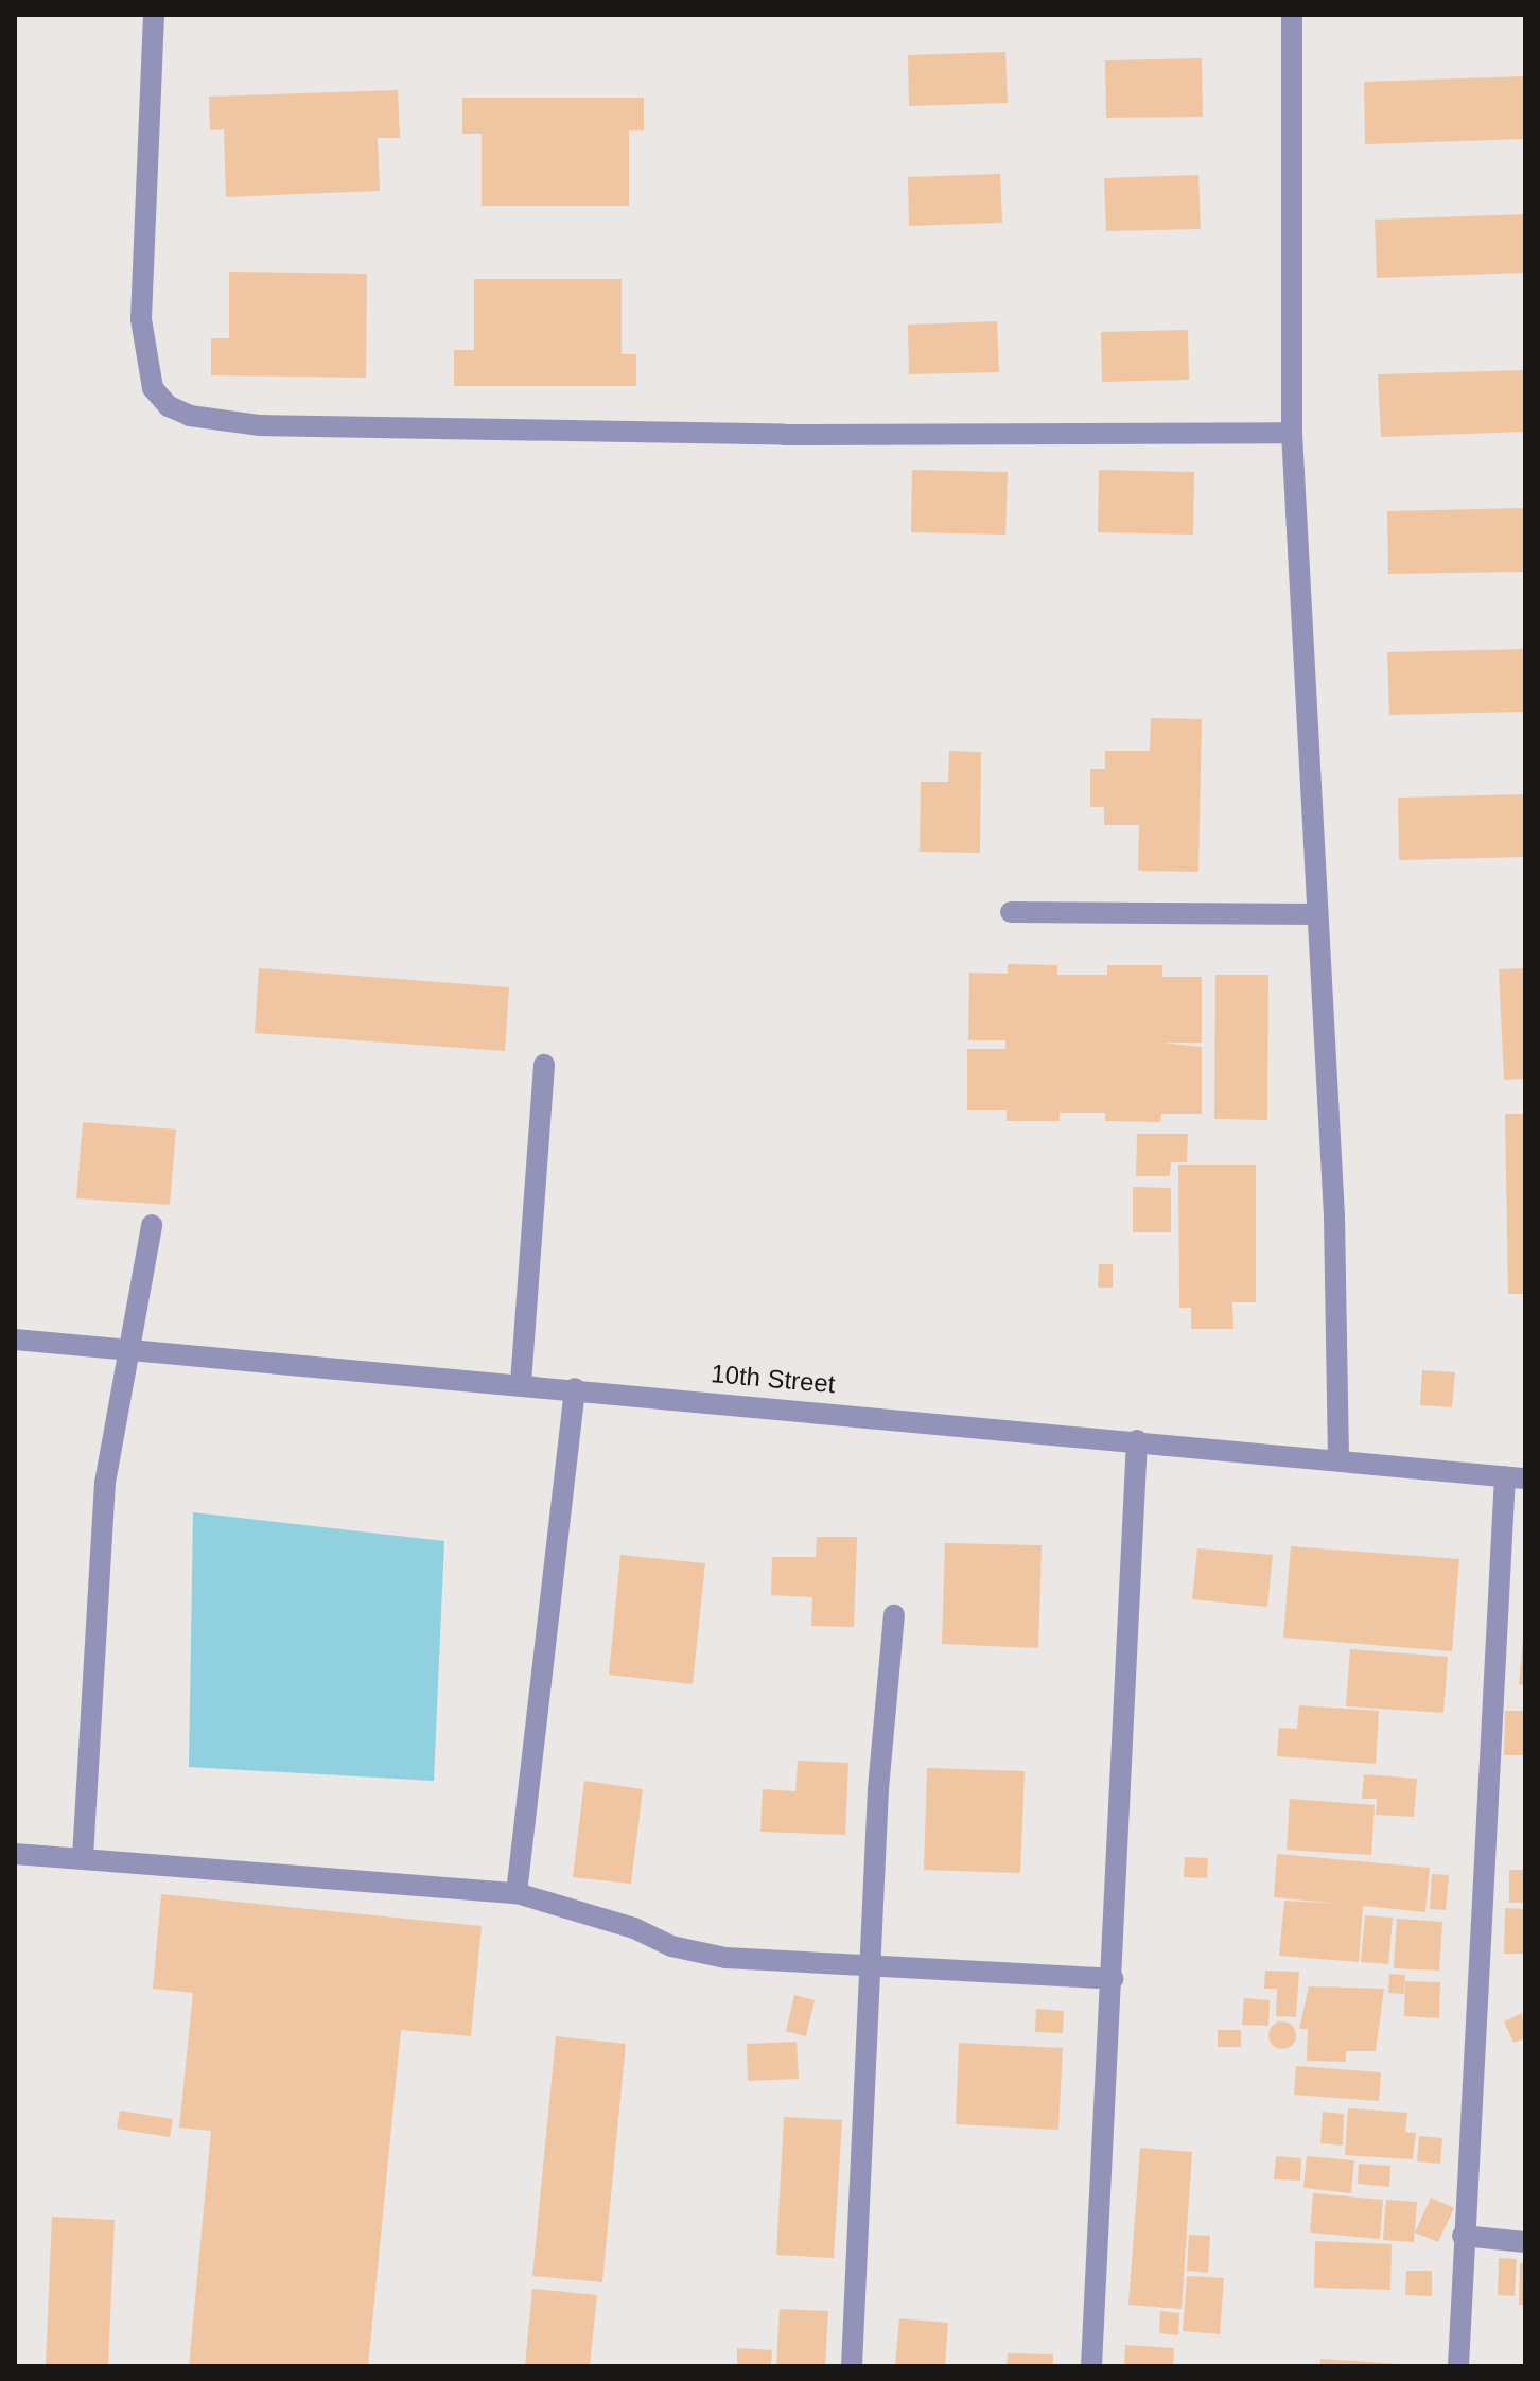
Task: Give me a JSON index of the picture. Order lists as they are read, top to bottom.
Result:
{
  "streets": {
    "street": ["10th Street"]
  }
}
